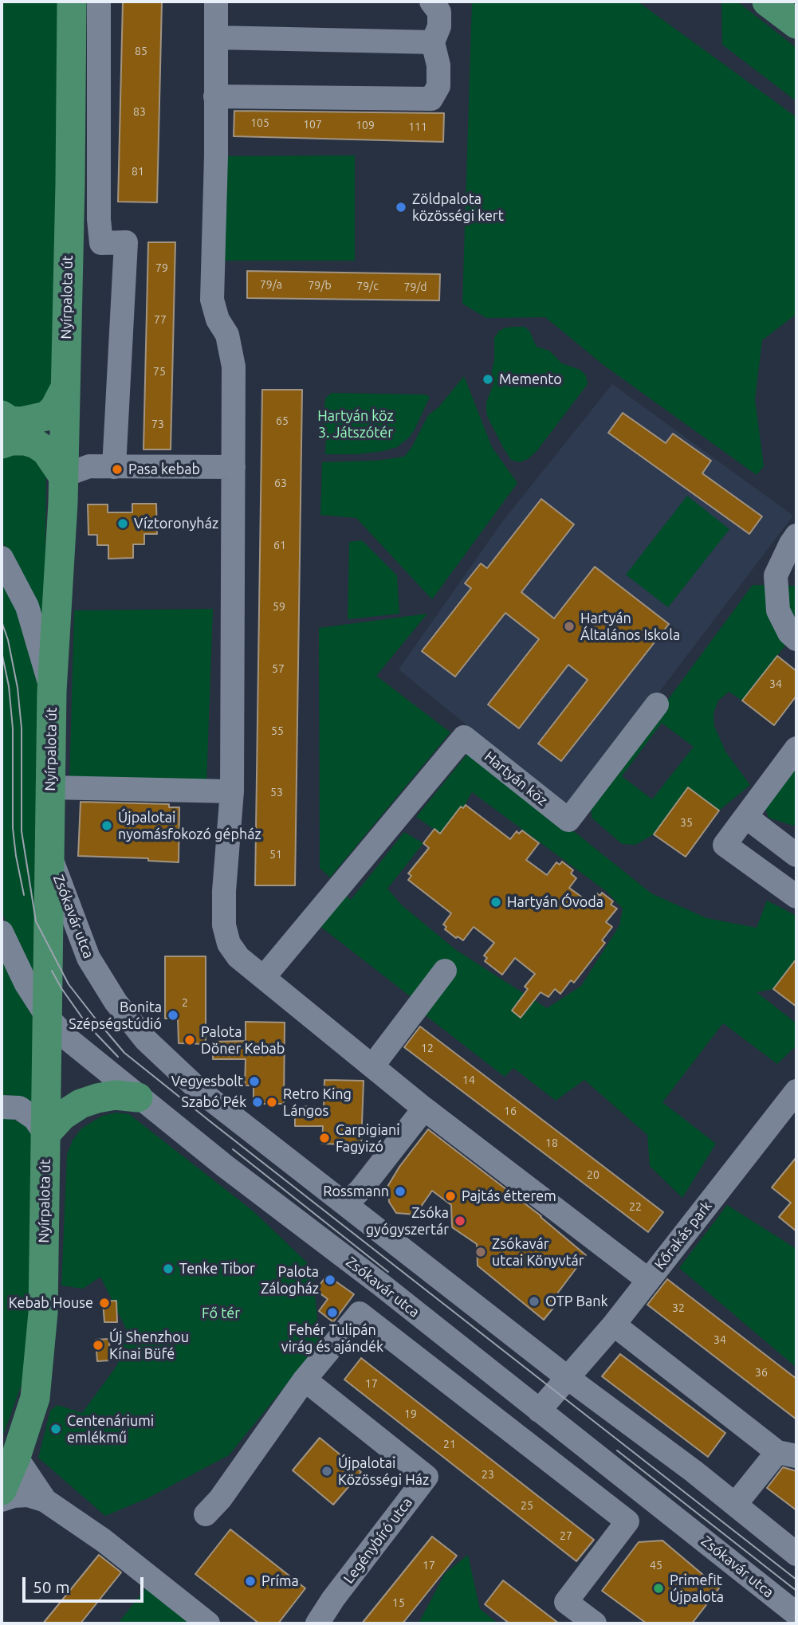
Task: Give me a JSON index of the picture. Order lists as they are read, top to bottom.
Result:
{
  "streets": {
    "main road": ["Nyírpalota út"],
    "street": [
      "Hartyán köz",
      "Zsókavár utca",
      "Kőrakás park",
      "Legénybíró utca"
    ]
  },
  "crossings": [
    ["Nyírpalota út", "Zsókavár utca"],
    ["Zsókavár utca", "Kőrakás park"]
  ],
  "parks": ["Hartyán köz 3. Játszótér", "Fő tér"],
  "places": [
    "Zöldpalota közösségi kert",
    "Memento",
    "Pasa kebab",
    "Víztoronyház",
    "Hartyán Általános Iskola",
    "Újpalotai nyomásfokozó gépház",
    "Hartyán Óvoda",
    "Bonita Szépségstúdió",
    "Palota Döner Kebab",
    "Vegyesbolt",
    "Szabó Pék",
    "Retro King Lángos",
    "Carpigiani Fagyizó",
    "Rossmann",
    "Pajtás étterem",
    "Zsóka gyógyszertár",
    "Zsókavár utcai Könyvtár",
    "Tenke Tibor",
    "Palota Zálogház",
    "OTP Bank",
    "Kebab House",
    "Fehér Tulipán virág és ajándék",
    "Új Shenzhou Kínai Büfé",
    "Centenáriumi emlékmű",
    "Újpalotai Közösségi Ház",
    "Príma",
    "Primefit Újpalota"
  ],
  "house_numbers": [
    "85",
    "83",
    "105",
    "107",
    "109",
    "111",
    "81",
    "79",
    "79/a",
    "79/b",
    "79/c",
    "79/d",
    "77",
    "75",
    "65",
    "73",
    "63",
    "61",
    "59",
    "57",
    "34",
    "55",
    "53",
    "35",
    "51",
    "2",
    "12",
    "14",
    "16",
    "18",
    "20",
    "22",
    "32",
    "34",
    "36",
    "17",
    "19",
    "21",
    "23",
    "25",
    "27",
    "17",
    "45",
    "15"
  ],
  "scale_bar": "50 m"
}
